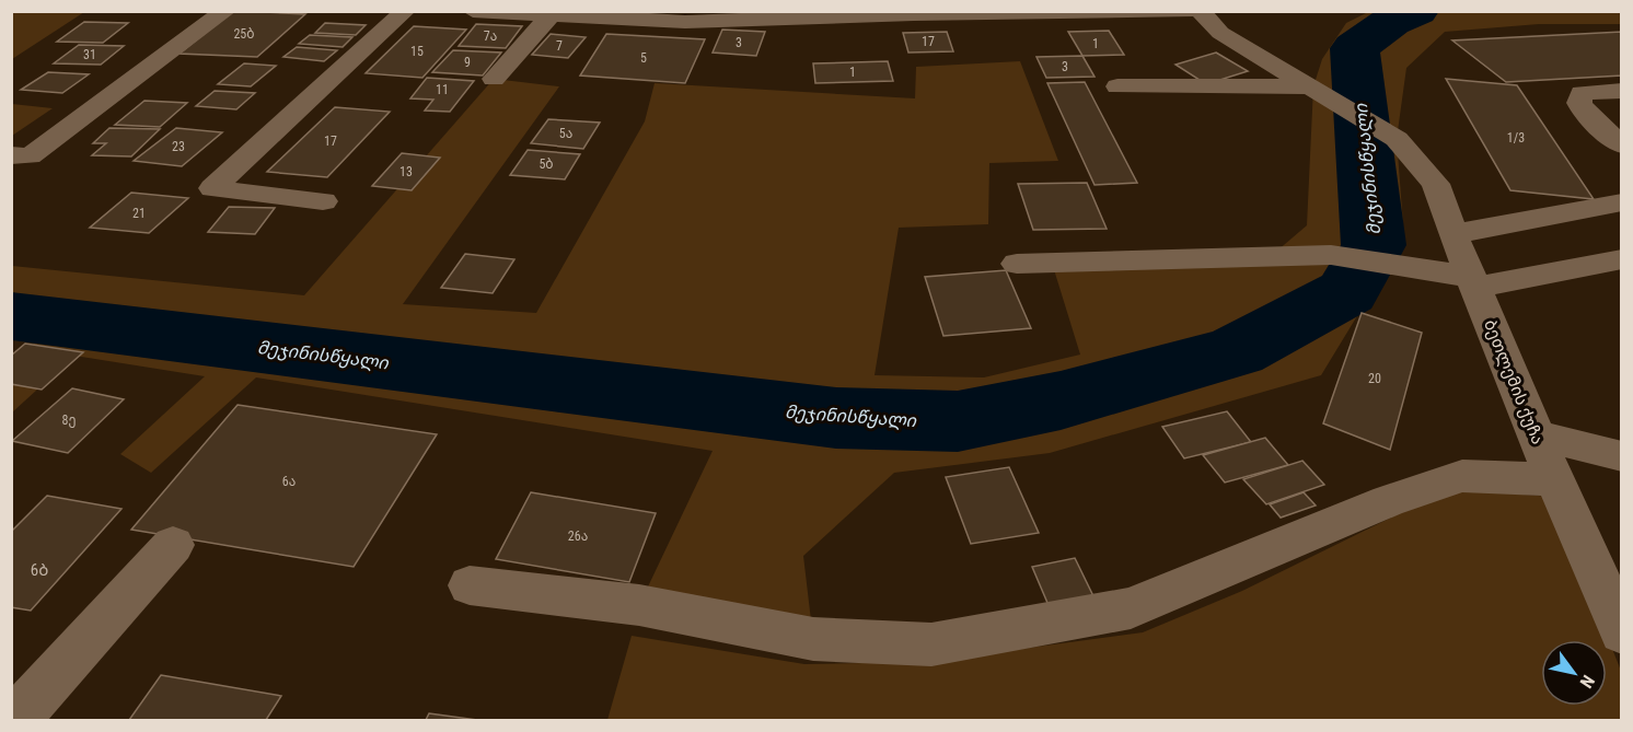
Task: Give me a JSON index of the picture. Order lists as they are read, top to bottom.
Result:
{
  "streets": {
    "street": ["ბეთლემის ქუჩა"]
  },
  "water": ["მეჯინისწყალი"],
  "house_numbers": [
    "25ბ",
    "7ა",
    "17",
    "3",
    "1",
    "7",
    "15",
    "31",
    "5",
    "9",
    "3",
    "1",
    "11",
    "5ა",
    "1/3",
    "17",
    "23",
    "5ბ",
    "13",
    "21",
    "20",
    "8ე",
    "6ა",
    "26ა",
    "6ბ"
  ],
  "north": "bottom right"
}
